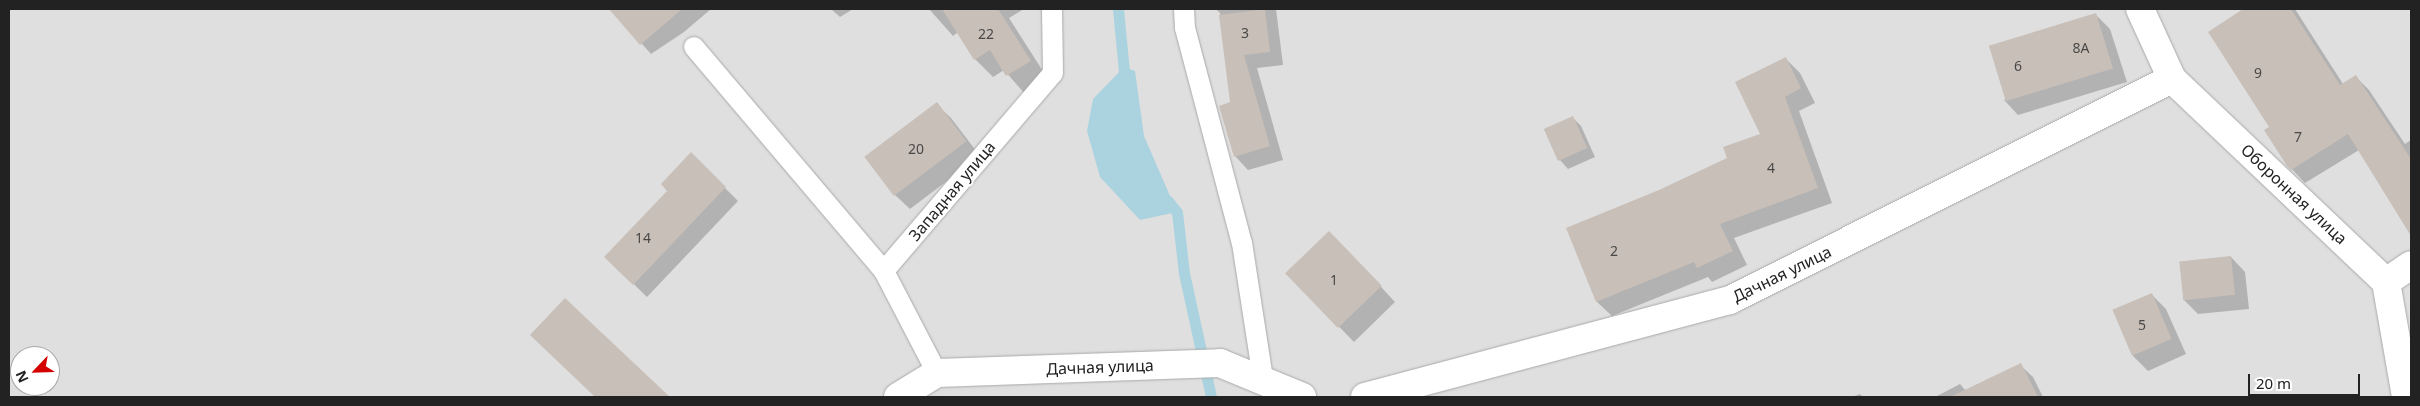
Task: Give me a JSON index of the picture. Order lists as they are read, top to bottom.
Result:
{
  "streets": {
    "street": ["Оборонная улица", "Дачная улица"],
    "lane": ["Западная улица"]
  },
  "crossings": [
    ["Оборонная улица", "Дачная улица"]
  ],
  "house_numbers": [
    "3",
    "22",
    "8А",
    "6",
    "9",
    "7",
    "20",
    "4",
    "14",
    "2",
    "1",
    "5"
  ],
  "scale_bar": "20 m",
  "north": "bottom left"
}
